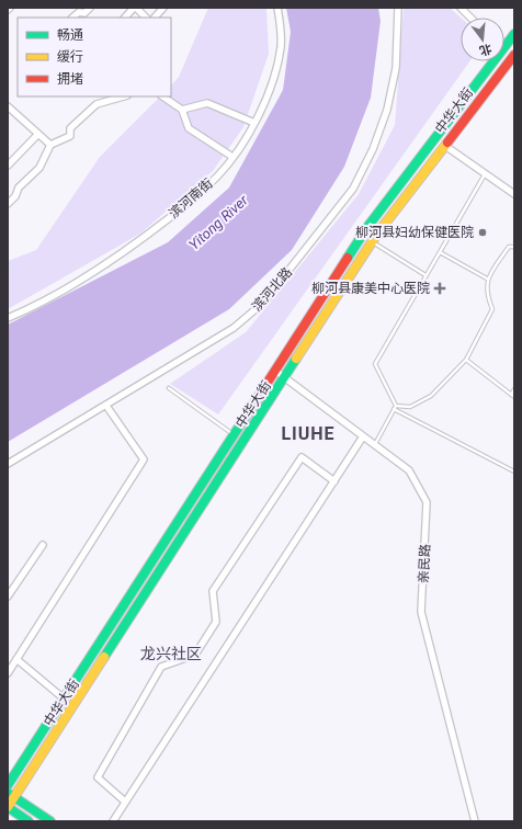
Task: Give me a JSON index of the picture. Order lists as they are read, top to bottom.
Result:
{
  "streets": {
    "main road": ["中华大街"],
    "street": ["滨河南街", "滨河北路", "亲民路"]
  },
  "crossings": [
    ["中华大街", "亲民路"]
  ],
  "districts": ["LIUHE", "龙兴社区"],
  "water": ["Yitong River"],
  "places": {
    "other": ["柳河县妇幼保健医院"],
    "health": ["柳河县康美中心医院"]
  },
  "legend": ["畅通", "缓行", "拥堵"],
  "north": "bottom"
}
